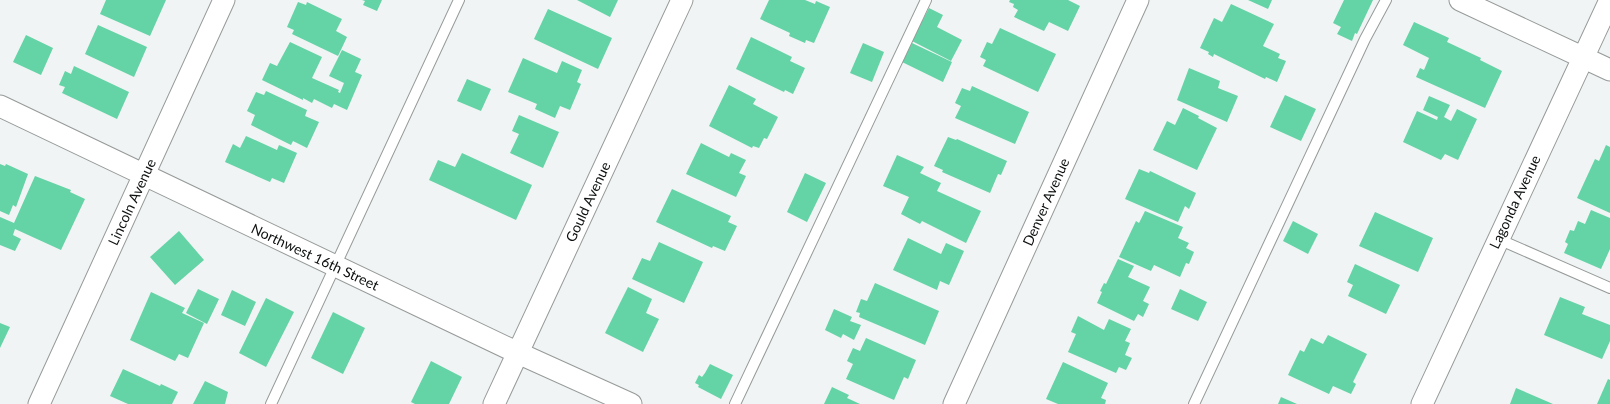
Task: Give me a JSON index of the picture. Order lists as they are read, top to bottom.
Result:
{
  "streets": {
    "street": [
      "Lincoln Avenue",
      "Gould Avenue",
      "Denver Avenue",
      "Lagonda Avenue",
      "Northwest 16th Street"
    ]
  },
  "crossings": [
    ["Lincoln Avenue", "Northwest 16th Street"],
    ["Gould Avenue", "Northwest 16th Street"]
  ]
}
